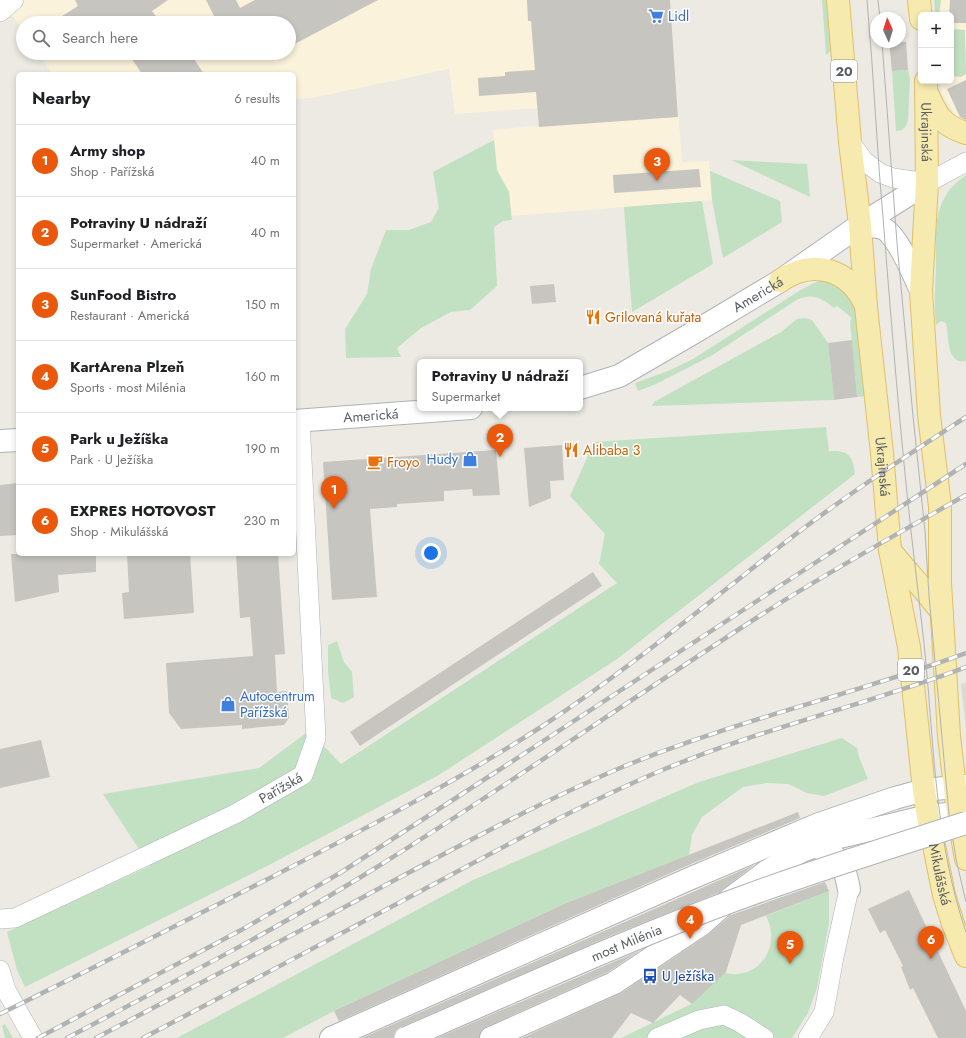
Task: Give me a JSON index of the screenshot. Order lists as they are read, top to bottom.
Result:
{
  "streets": {
    "main road": [
      "20",
      "Ukrajinská",
      "Americká",
      "Mikulášská",
      "most Milénia"
    ],
    "street": ["Pařížská"]
  },
  "crossings": [
    ["Ukrajinská", "Americká"],
    ["Ukrajinská", "Mikulášská"],
    ["Americká", "Pařížská"],
    ["Mikulášská", "most Milénia"]
  ],
  "places": {
    "supermarket": ["Lidl"],
    "restaurant": ["Grilovaná kuřata", "Alibaba 3"],
    "shop": ["Hudy", "Autocentrum Pařížská"],
    "cafe": ["Froyo"],
    "bus stop": ["U Ježíška"]
  },
  "north": "top",
  "page": {
    "map_buttons": ["+", "−"],
    "search": "Search here",
    "heading": ["Nearby", "6 results"],
    "list": [
      {
        "mark": "1",
        "name": "Army shop",
        "note": "Shop · Pařížská",
        "value": "40 m"
      },
      {
        "mark": "2",
        "name": "Potraviny U nádraží",
        "note": "Supermarket · Americká",
        "value": "40 m"
      },
      {
        "mark": "3",
        "name": "SunFood Bistro",
        "note": "Restaurant · Americká",
        "value": "150 m"
      },
      {
        "mark": "4",
        "name": "KartArena Plzeň",
        "note": "Sports · most Milénia",
        "value": "160 m"
      },
      {
        "mark": "5",
        "name": "Park u Ježíška",
        "note": "Park · U Ježíška",
        "value": "190 m"
      },
      {
        "mark": "6",
        "name": "EXPRES HOTOVOST",
        "note": "Shop · Mikulášská",
        "value": "230 m"
      }
    ],
    "pins": [
      "3",
      "2",
      "1",
      "4",
      "6",
      "5"
    ],
    "popup": ["Potraviny U nádraží", "Supermarket"]
  }
}
